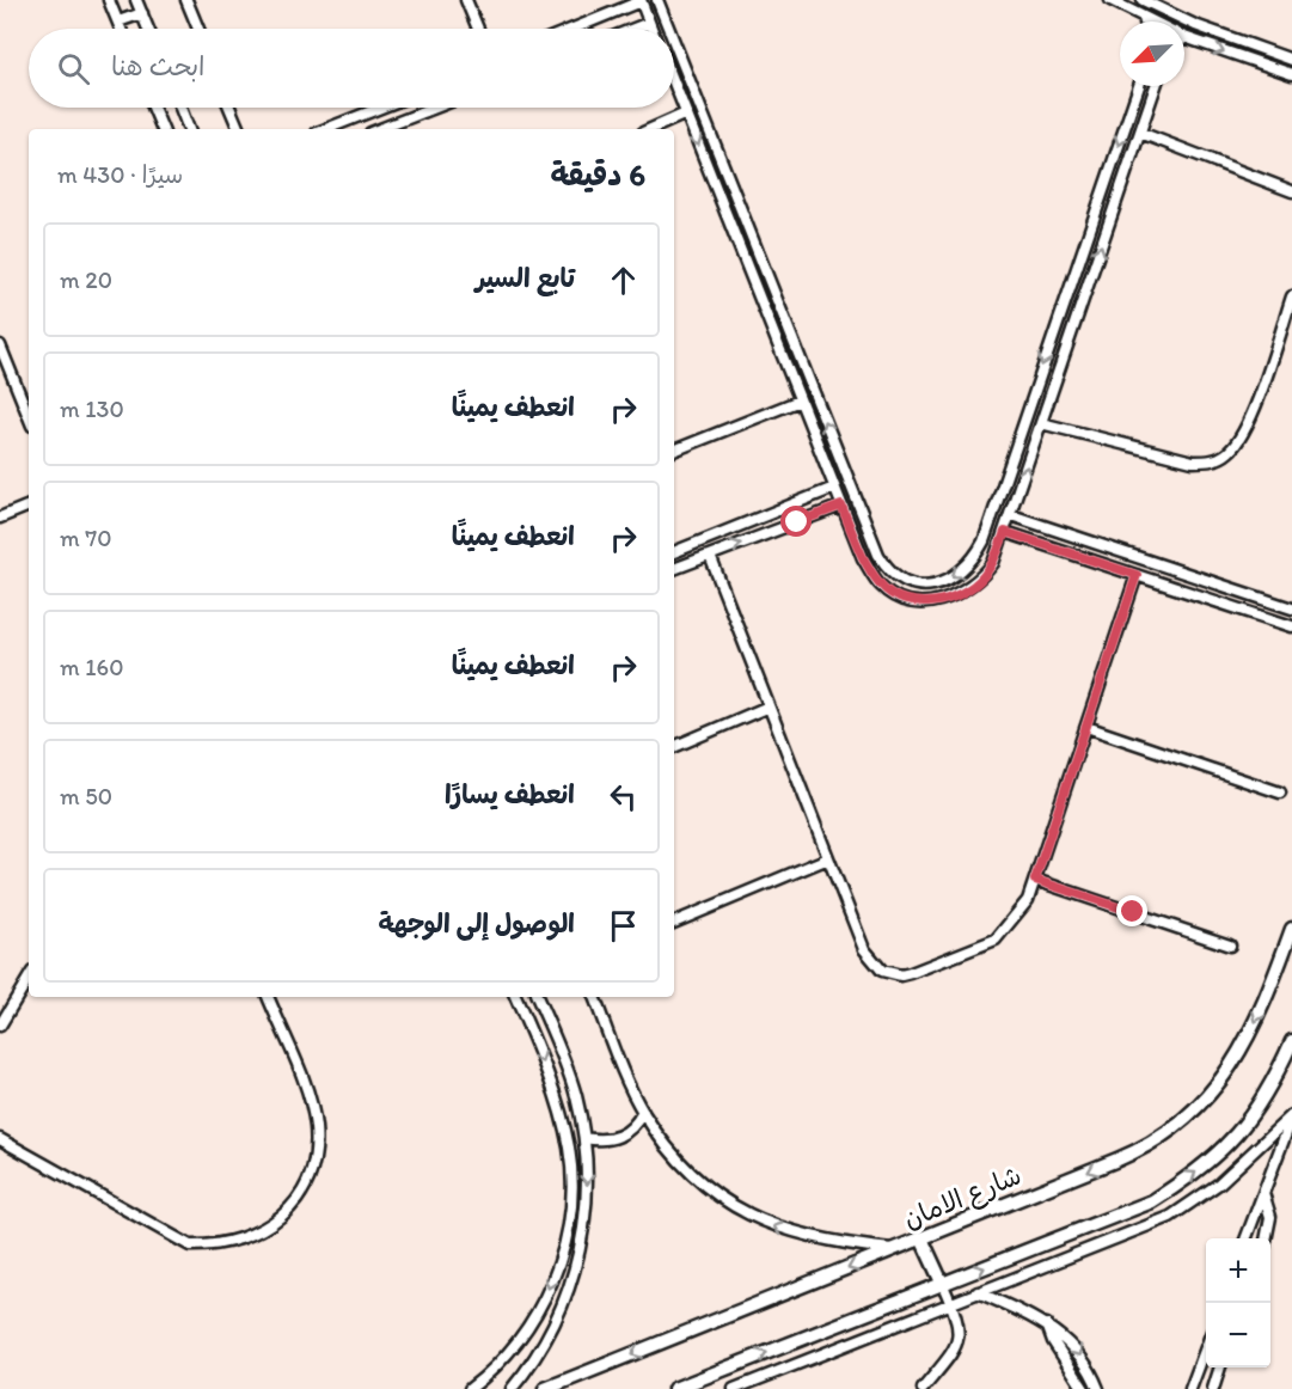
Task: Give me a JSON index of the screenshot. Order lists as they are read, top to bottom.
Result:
{
  "streets": {
    "street": ["شارع الامان"]
  },
  "north": "bottom left",
  "page": {
    "search": "ابحث هنا",
    "heading": ["6 دقيقة", "سيرًا · 430 m"],
    "list": [
      ["تابع السير", "20 m"],
      ["انعطف يمينًا", "130 m"],
      ["انعطف يمينًا", "70 m"],
      ["انعطف يمينًا", "160 m"],
      ["انعطف يسارًا", "50 m"],
      "الوصول إلى الوجهة"
    ],
    "map_buttons": ["+", "−"]
  }
}
